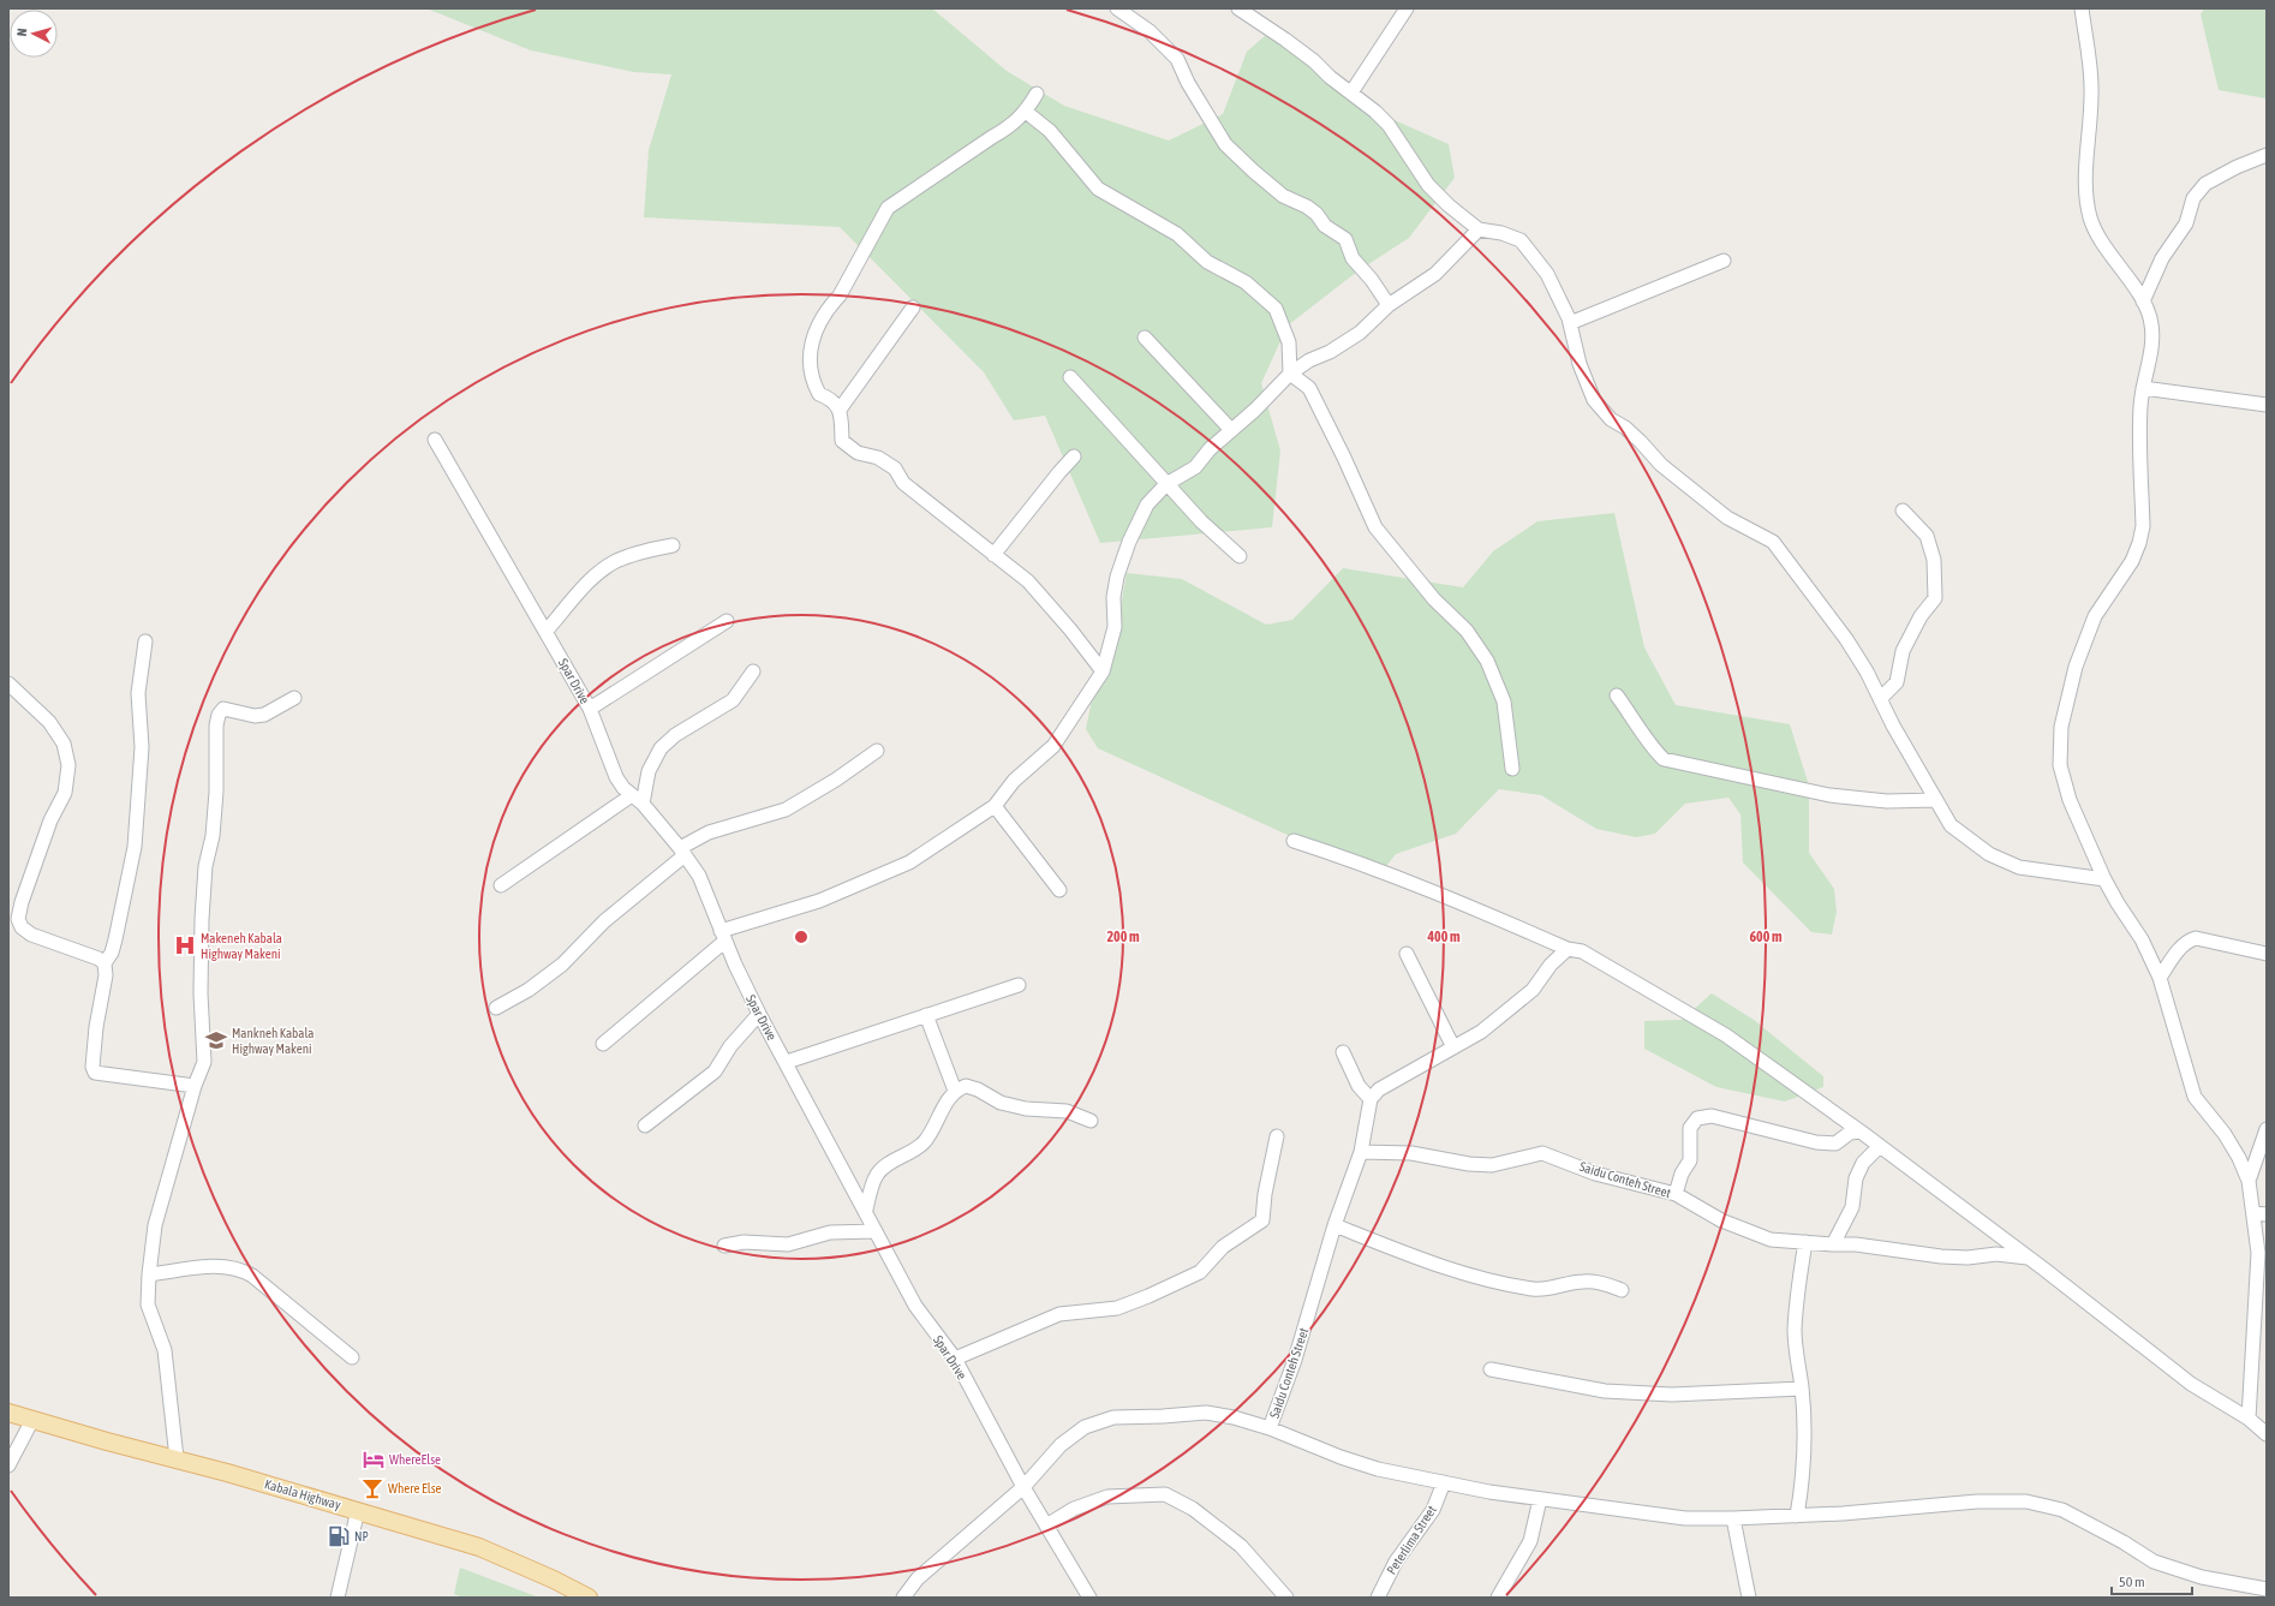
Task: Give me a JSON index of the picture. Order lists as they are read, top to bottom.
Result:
{
  "streets": {
    "main road": ["Kabala Highway"],
    "street": ["Spar Drive", "Saidu Conteh Street", "Peterlima Street"]
  },
  "places": {
    "hospital": ["Makeneh Kabala Highway Makeni"],
    "school or university": ["Mankneh Kabala Highway Makeni"],
    "hotel": ["WhereElse"],
    "bar": ["Where Else"],
    "fuel station": ["NP"]
  },
  "scale_bar": "50 m",
  "north": "left",
  "rings": ["200 m", "400 m", "600 m"]
}
